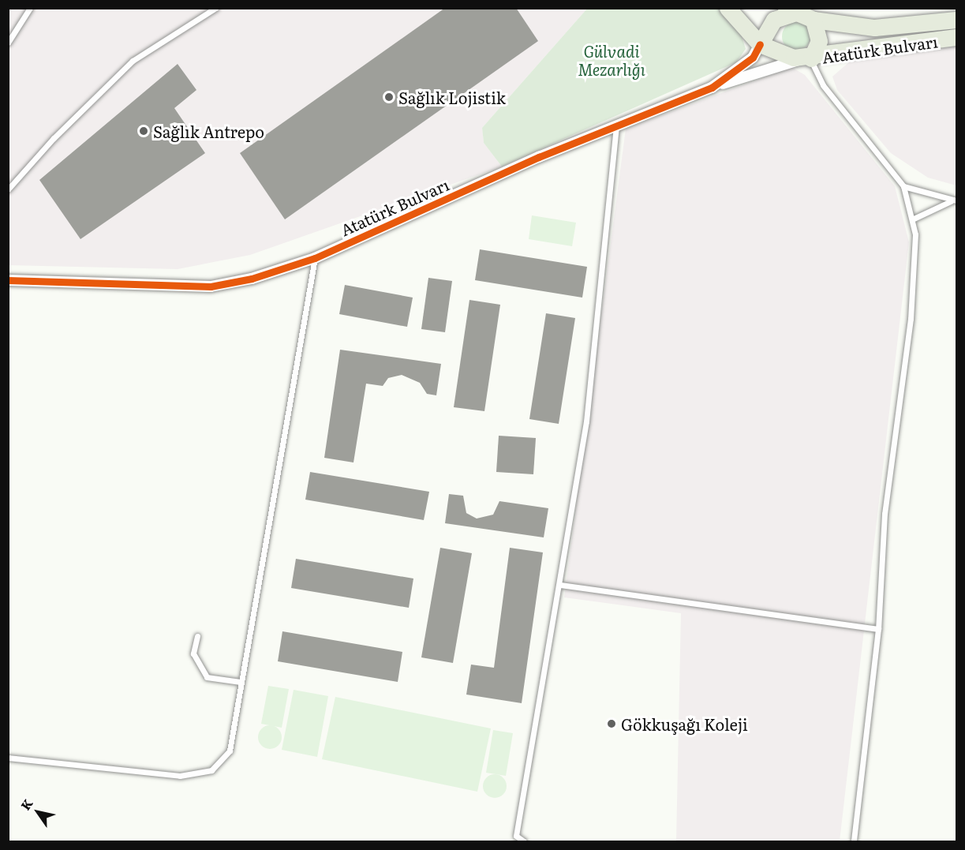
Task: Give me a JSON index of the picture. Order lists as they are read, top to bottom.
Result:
{
  "streets": {
    "main road": ["Atatürk Bulvarı"]
  },
  "parks": ["Gülvadi Mezarlığı"],
  "places": ["Sağlık Lojistik", "Sağlık Antrepo", "Gökkuşağı Koleji"],
  "north": "top left"
}
